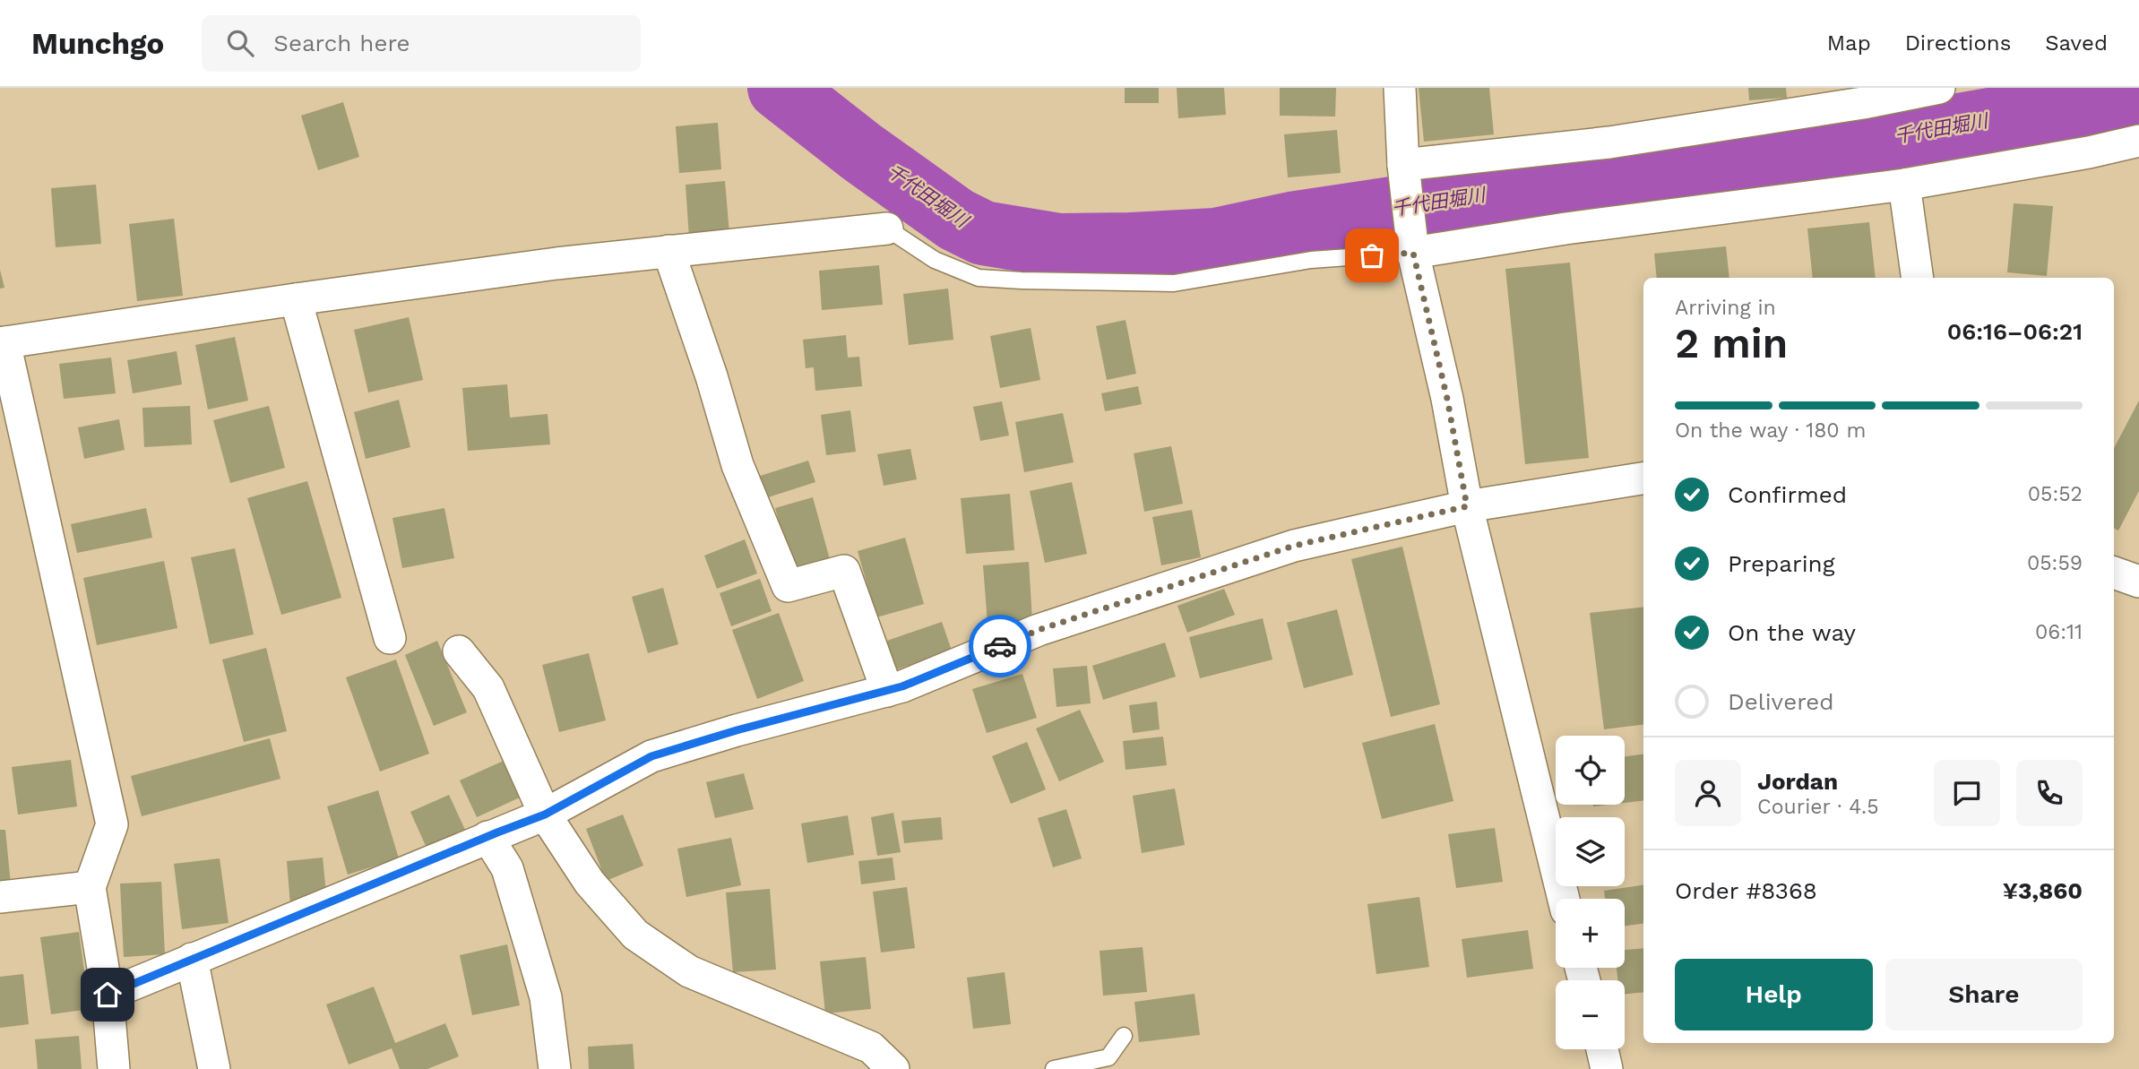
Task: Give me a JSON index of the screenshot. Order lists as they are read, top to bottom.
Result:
{
  "water": ["千代田堀川"],
  "page": {
    "header": "Munchgo",
    "search": "Search here",
    "nav": ["Map", "Directions", "Saved"],
    "heading": ["2 min", "Arriving in", "06:16–06:21"],
    "panel": [
      "Jordan",
      "Courier · 4.5",
      "Order #8368",
      "¥3,860"
    ],
    "bar": "On the way · 180 m",
    "list": [
      ["Confirmed", "05:52"],
      ["Preparing", "05:59"],
      ["On the way", "06:11"],
      "Delivered"
    ],
    "map_buttons": ["+", "−"],
    "buttons": ["Help", "Share"]
  }
}
